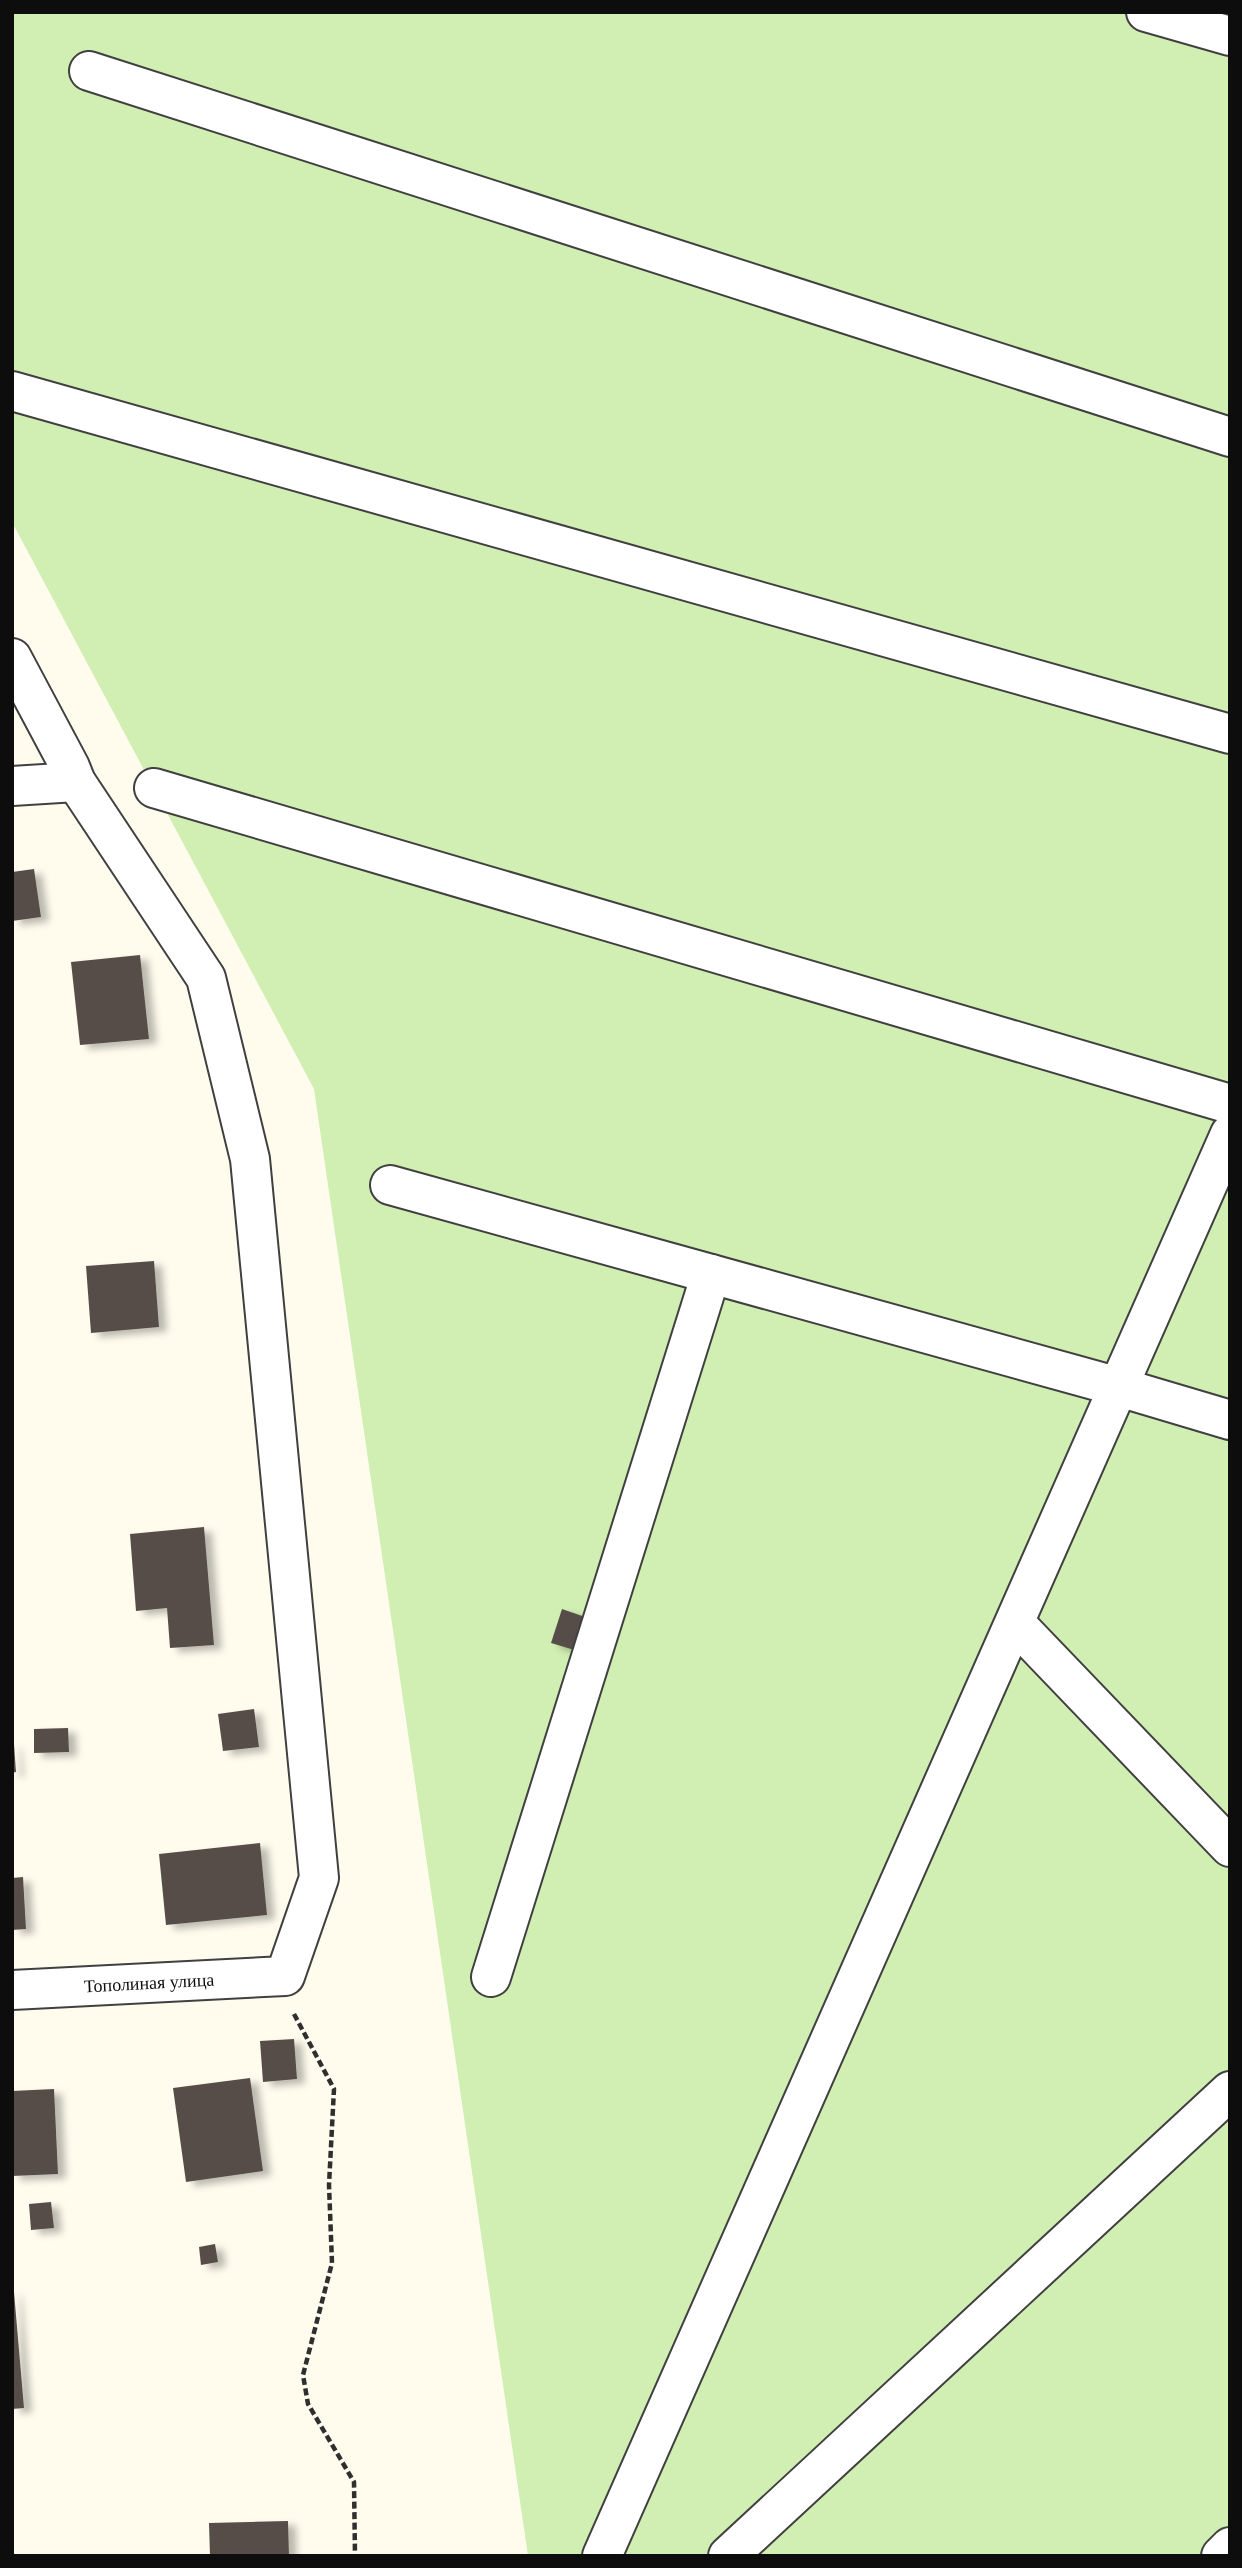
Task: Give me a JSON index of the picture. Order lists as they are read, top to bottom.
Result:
{
  "streets": {
    "street": ["Тополиная улица"]
  }
}
